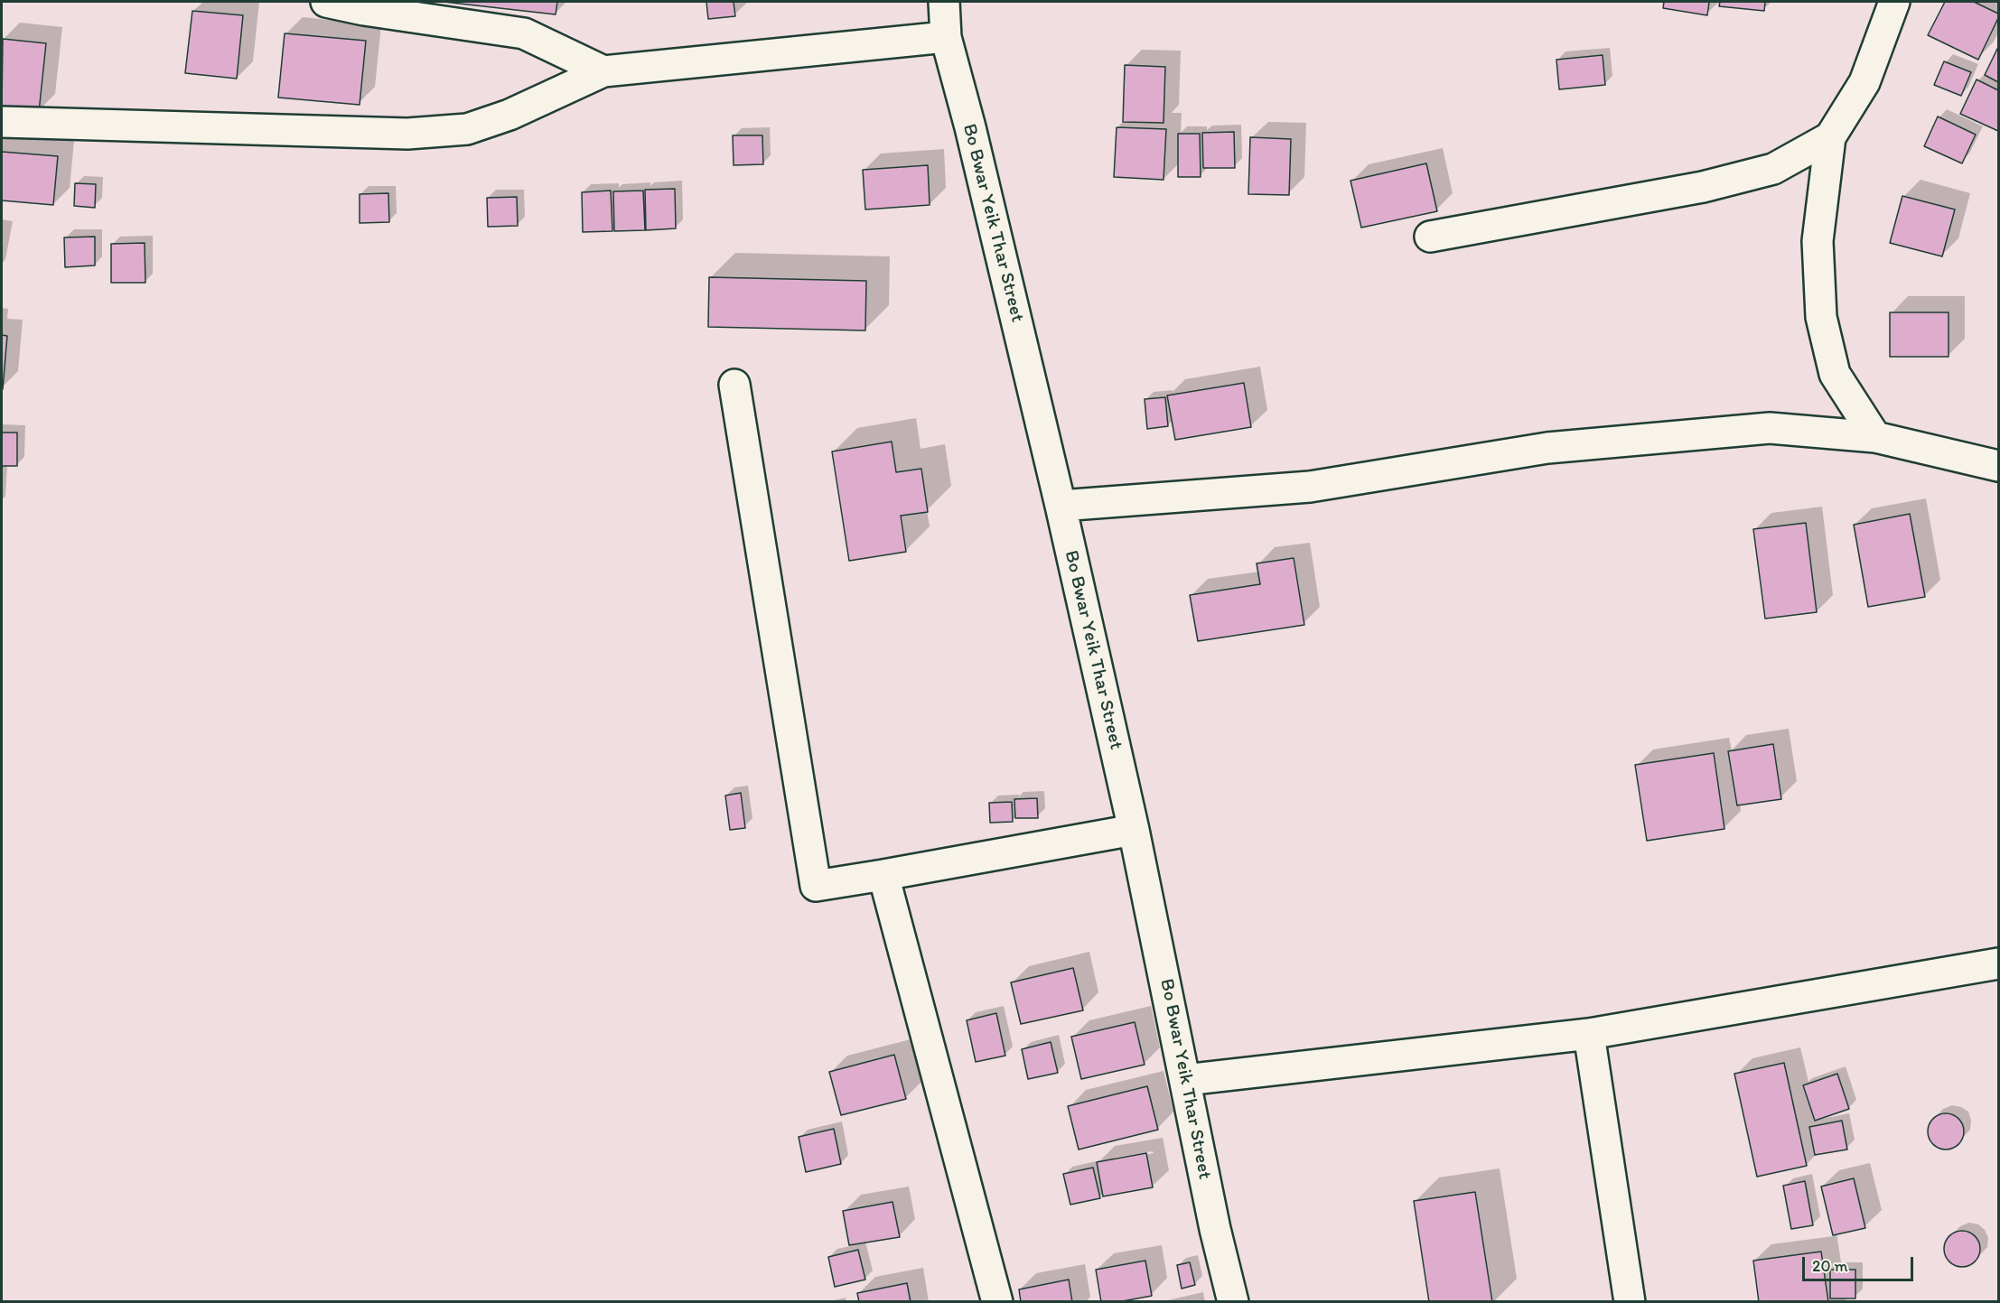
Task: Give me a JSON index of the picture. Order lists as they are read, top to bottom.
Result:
{
  "streets": {
    "street": ["Bo Bwar Yeik Thar Street"]
  },
  "scale_bar": "20 m"
}
